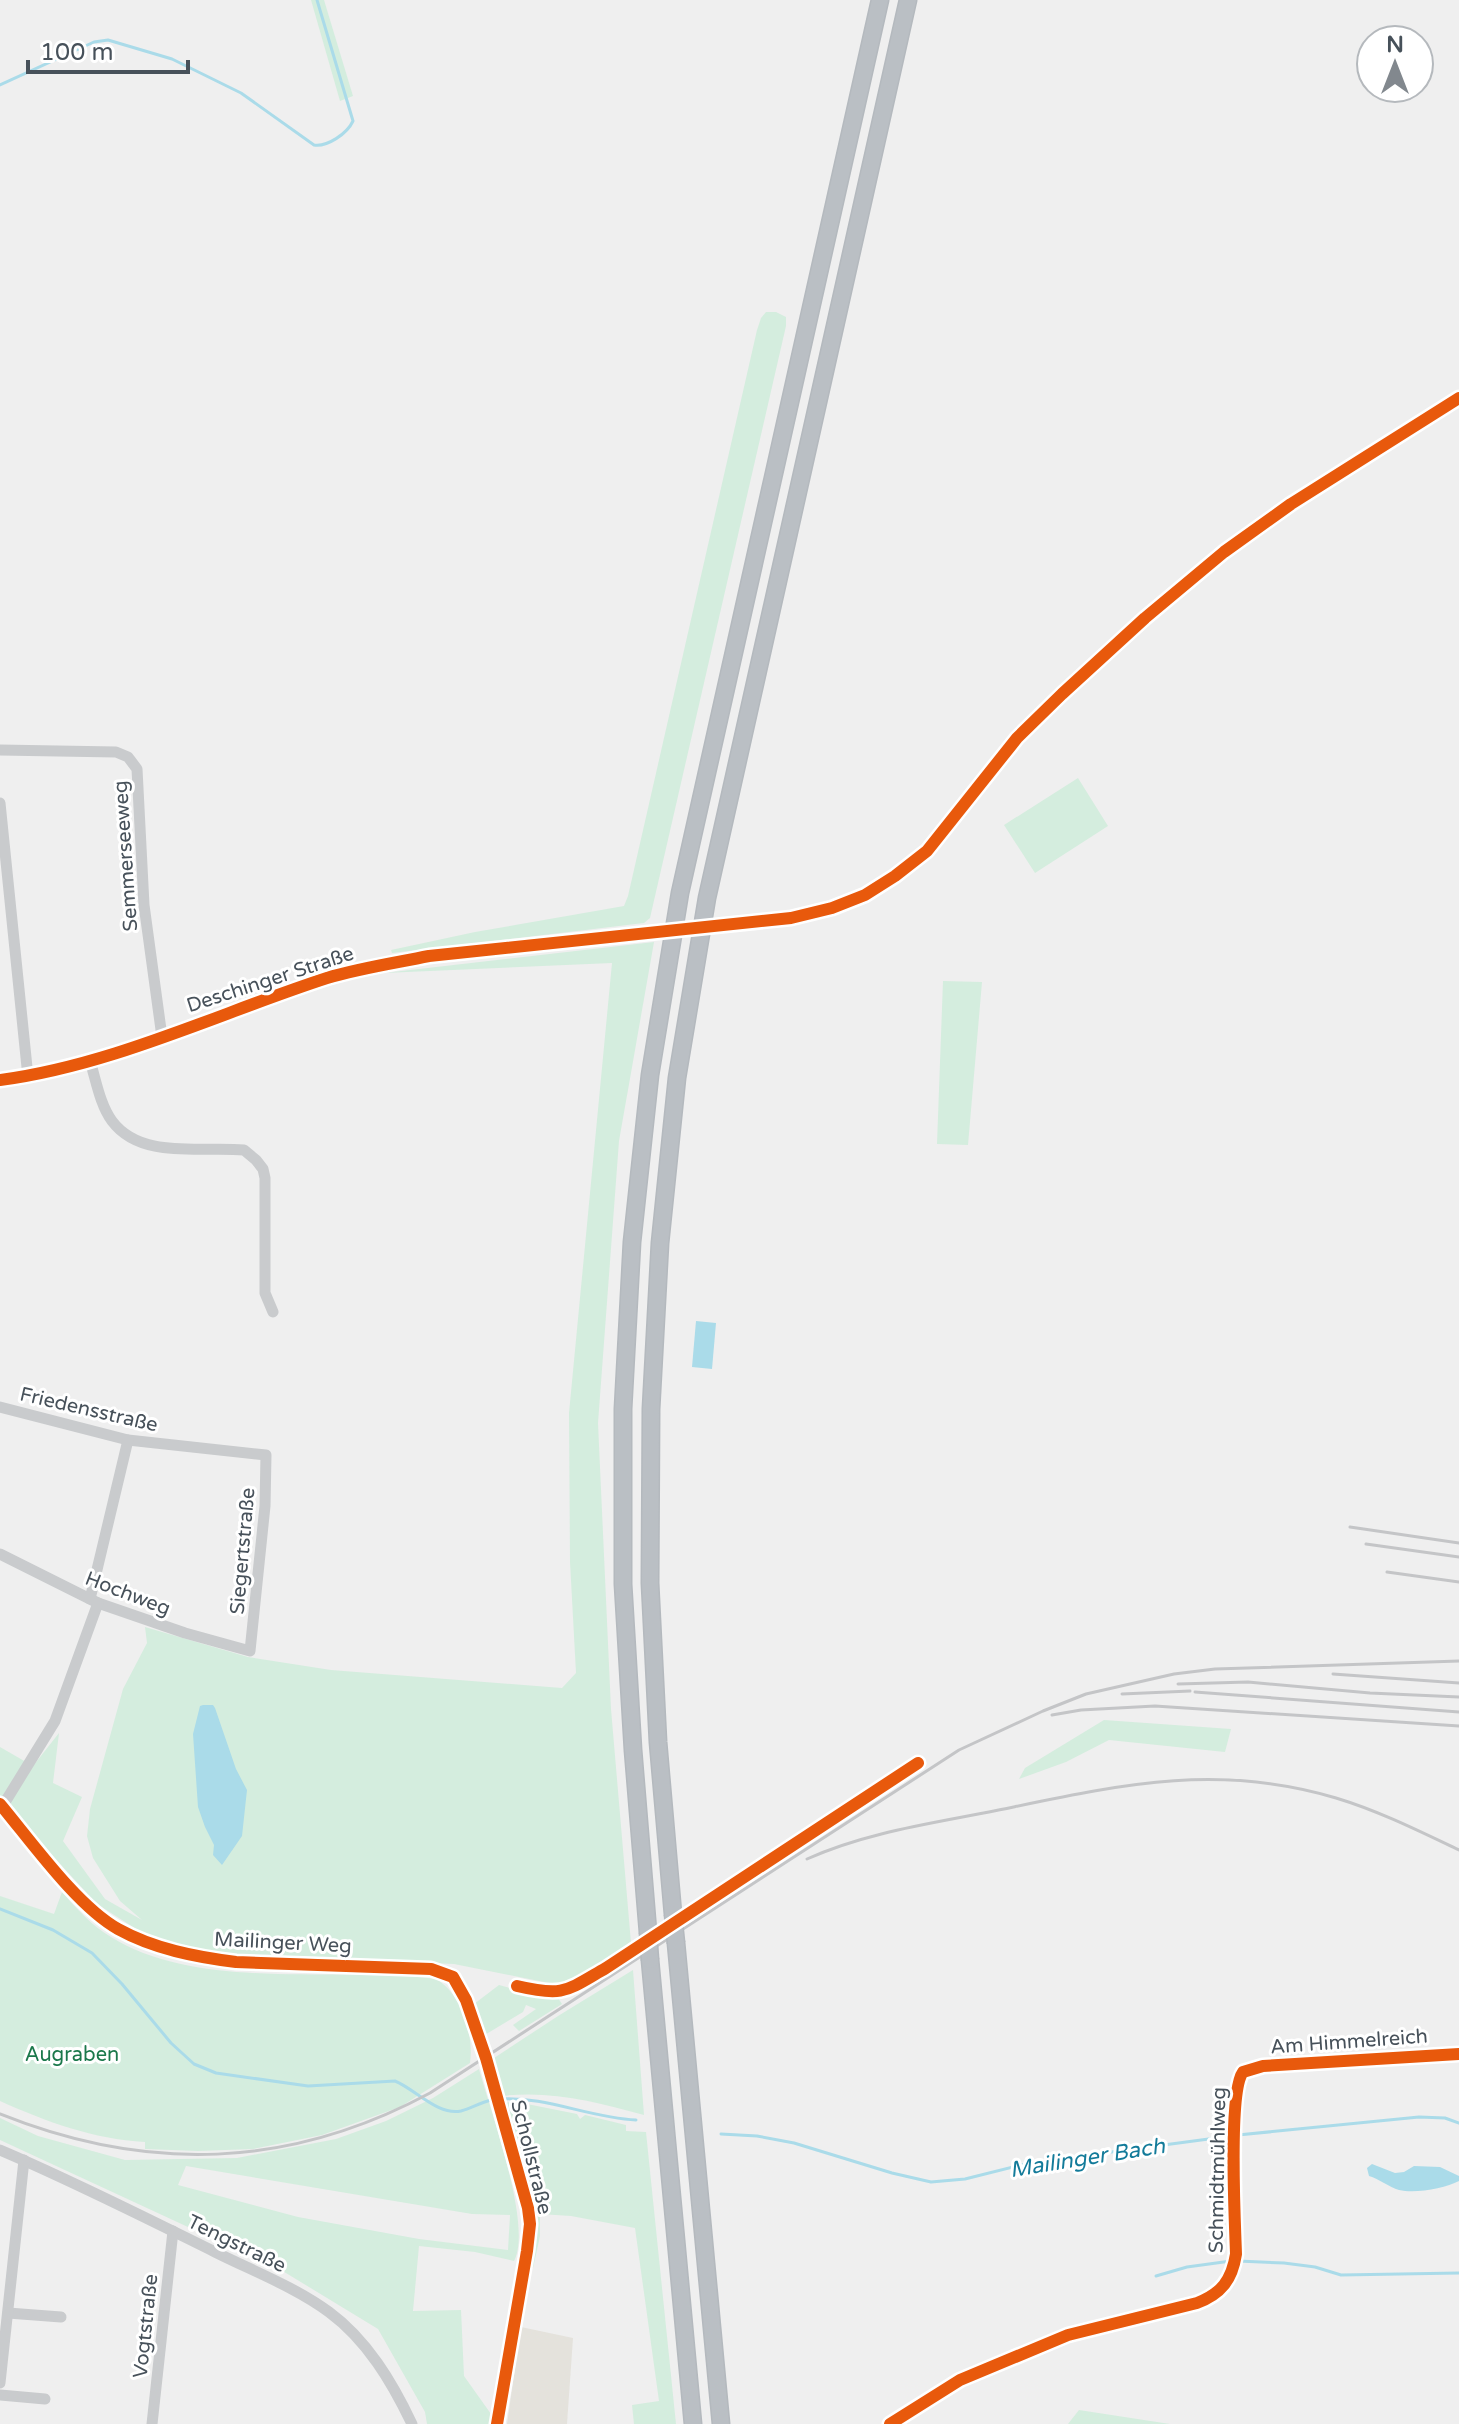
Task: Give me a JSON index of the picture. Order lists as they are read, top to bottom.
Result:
{
  "streets": {
    "street": [
      "Semmerseeweg",
      "Deschinger Straße",
      "Friedensstraße",
      "Siegertstraße",
      "Hochweg",
      "Mailinger Weg",
      "Am Himmelreich",
      "Schollstraße",
      "Schmidtmühlweg",
      "Tengstraße",
      "Vogtstraße"
    ]
  },
  "crossings": [
    ["Semmerseeweg", "Deschinger Straße"],
    ["Friedensstraße", "Siegertstraße"],
    ["Siegertstraße", "Hochweg"],
    ["Mailinger Weg", "Schollstraße"],
    ["Am Himmelreich", "Schmidtmühlweg"],
    ["Tengstraße", "Vogtstraße"]
  ],
  "water": ["Mailinger Bach"],
  "parks": ["Augraben"],
  "scale_bar": "100 m",
  "north": "top"
}
